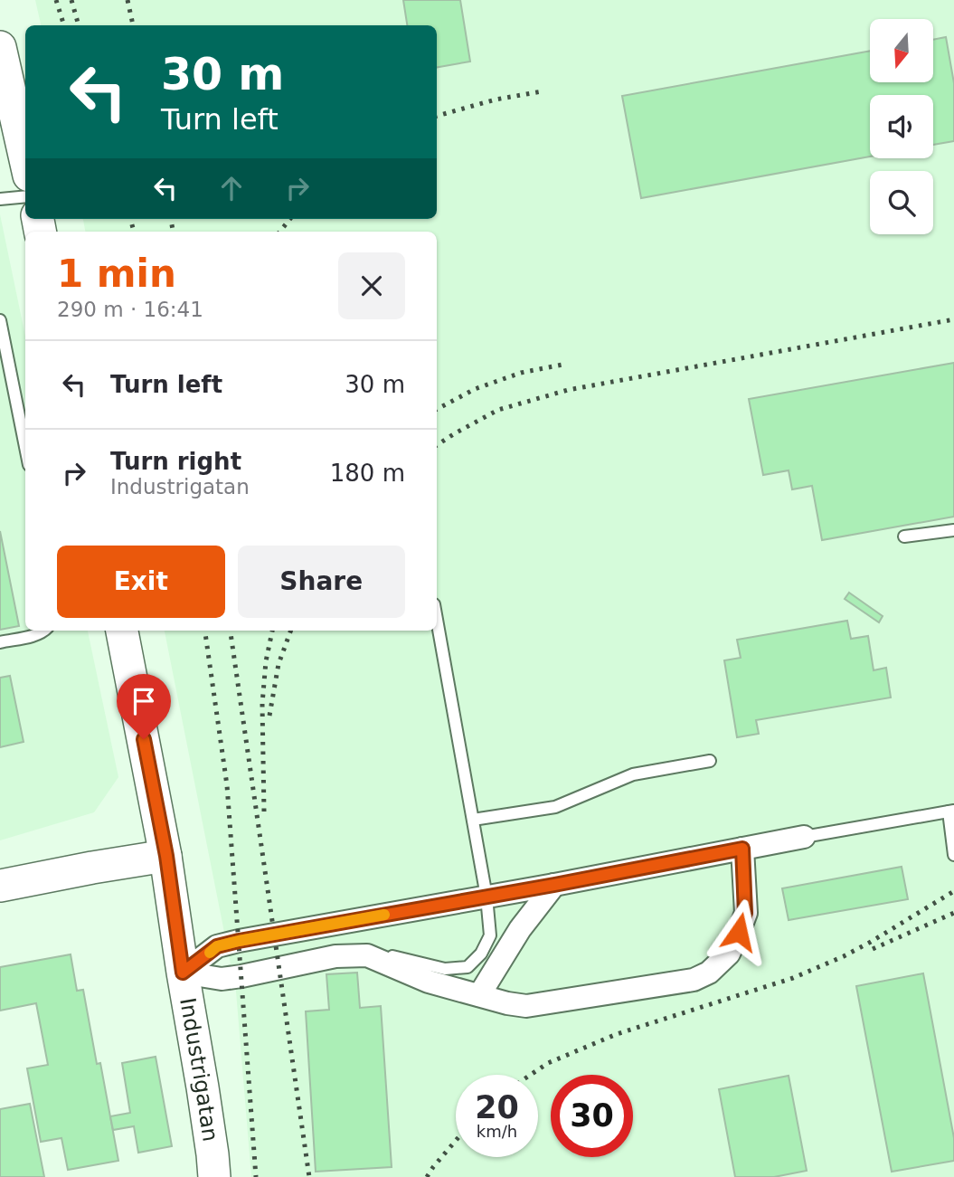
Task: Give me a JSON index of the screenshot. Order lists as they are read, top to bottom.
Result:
{
  "streets": {
    "street": ["Industrigatan"]
  },
  "north": "bottom",
  "page": {
    "turn": ["30 m", "Turn left"],
    "heading": ["1 min", "290 m · 16:41"],
    "list": [
      {
        "name": "Turn left",
        "value": "30 m"
      },
      {
        "name": "Turn right",
        "note": "Industrigatan",
        "value": "180 m"
      }
    ],
    "buttons": ["Exit", "Share"],
    "speed": "20 km/h",
    "limit": "30"
  }
}
